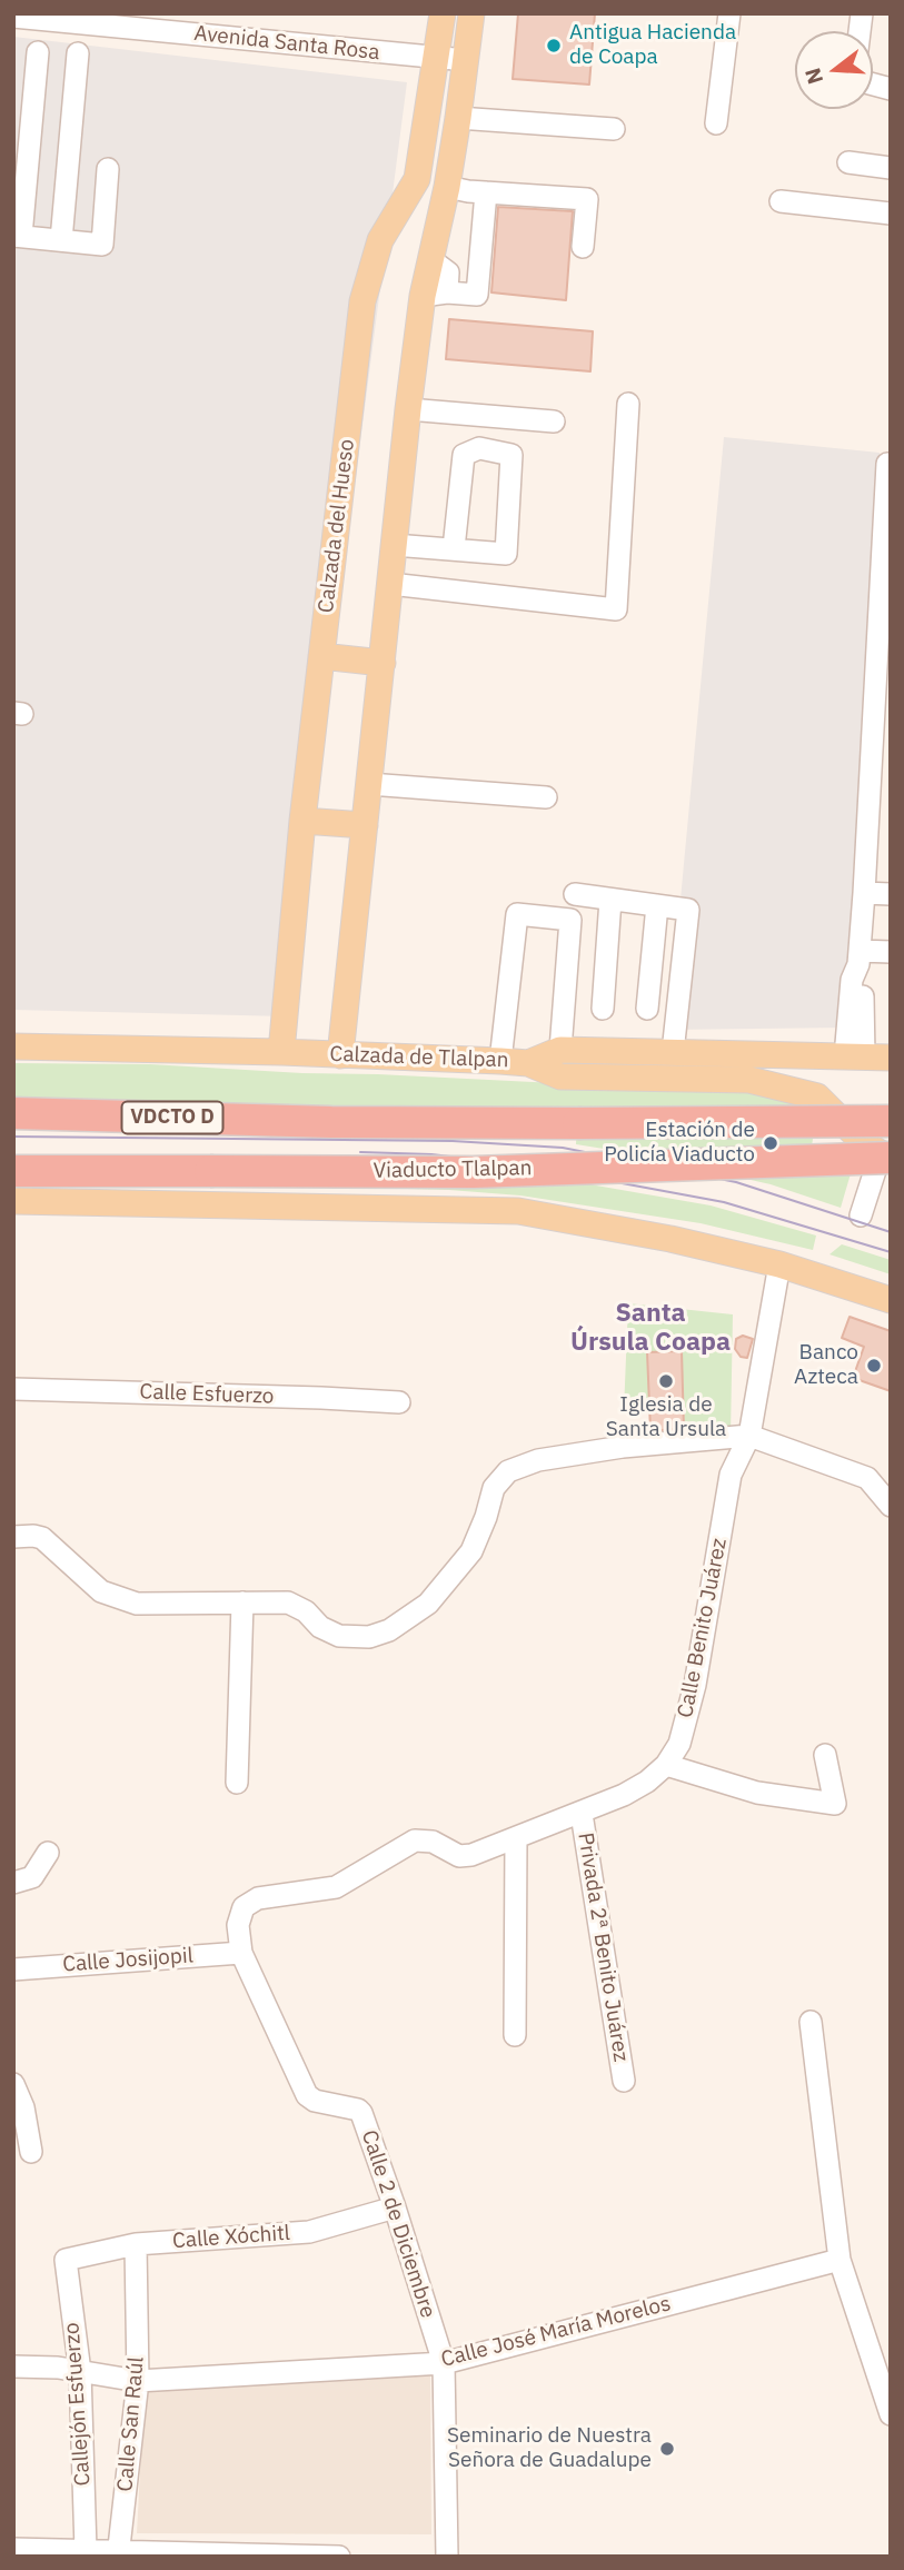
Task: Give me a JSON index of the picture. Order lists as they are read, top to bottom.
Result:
{
  "streets": {
    "highway": ["VDCTO D", "Viaducto Tlalpan"],
    "main road": ["Calzada del Hueso", "Calzada de Tlalpan"],
    "street": [
      "Avenida Santa Rosa",
      "Calle Esfuerzo",
      "Calle Benito Juárez",
      "Privada 2ª Benito Juárez",
      "Calle Josijopil",
      "Calle 2 de Diciembre",
      "Calle Xóchitl",
      "Calle José María Morelos",
      "Callejón Esfuerzo",
      "Calle San Raúl"
    ]
  },
  "crossings": [
    ["Avenida Santa Rosa", "Calzada del Hueso"],
    ["Calzada del Hueso", "Calzada de Tlalpan"],
    ["Calzada de Tlalpan", "Viaducto Tlalpan"],
    ["Calle Benito Juárez", "Privada 2ª Benito Juárez"],
    ["Calle Benito Juárez", "Calle Josijopil"],
    ["Calle Benito Juárez", "Calle 2 de Diciembre"],
    ["Calle Josijopil", "Calle 2 de Diciembre"],
    ["Calle 2 de Diciembre", "Calle Xóchitl"],
    ["Calle 2 de Diciembre", "Calle José María Morelos"],
    ["Calle Xóchitl", "Callejón Esfuerzo"],
    ["Calle Xóchitl", "Calle San Raúl"],
    ["Calle José María Morelos", "Callejón Esfuerzo"],
    ["Calle José María Morelos", "Calle San Raúl"]
  ],
  "districts": ["Santa Úrsula Coapa"],
  "places": [
    "Antigua Hacienda de Coapa",
    "Estación de Policía Viaducto",
    "Banco Azteca",
    "Iglesia de Santa Ursula",
    "Seminario de Nuestra Señora de Guadalupe"
  ],
  "north": "left"
}
